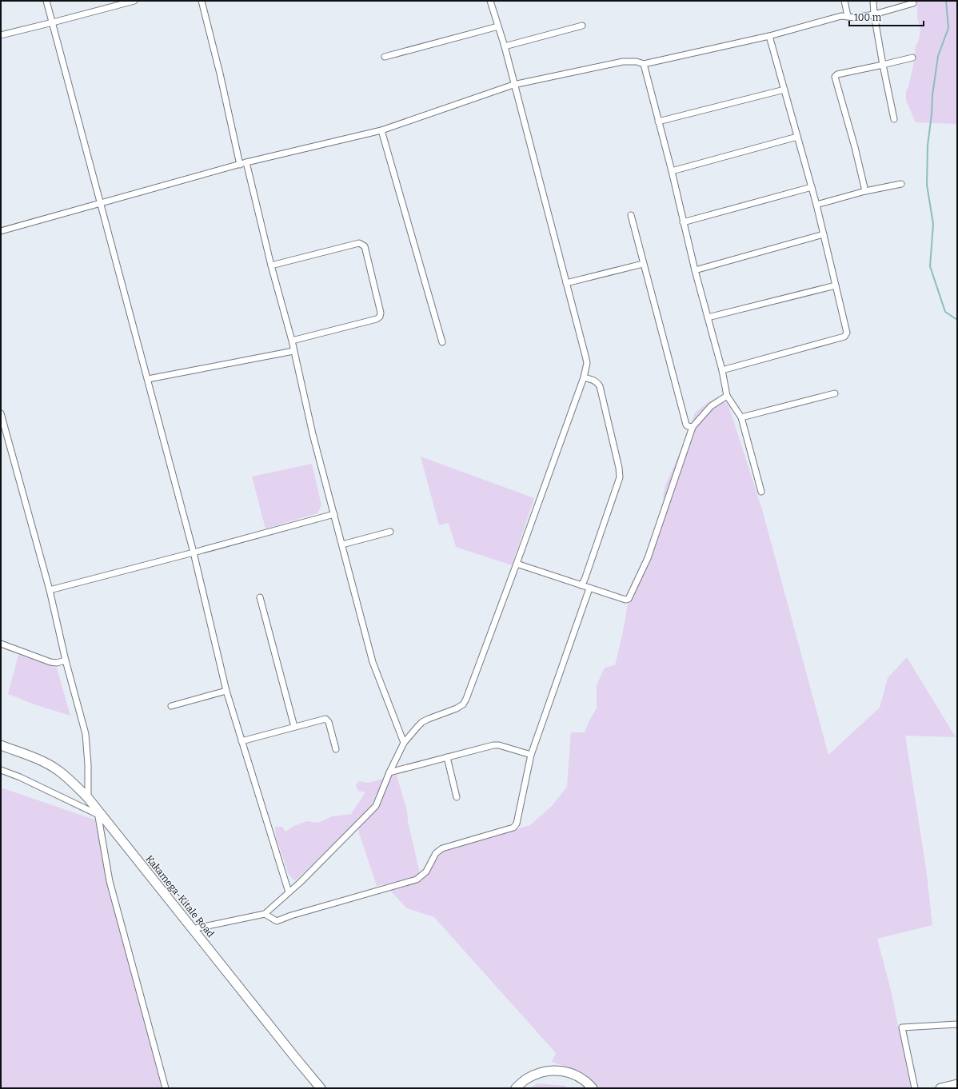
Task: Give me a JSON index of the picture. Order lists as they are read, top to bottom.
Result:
{
  "streets": {
    "highway": ["Kakamega-Kitale Road"]
  },
  "scale_bar": "100 m"
}
